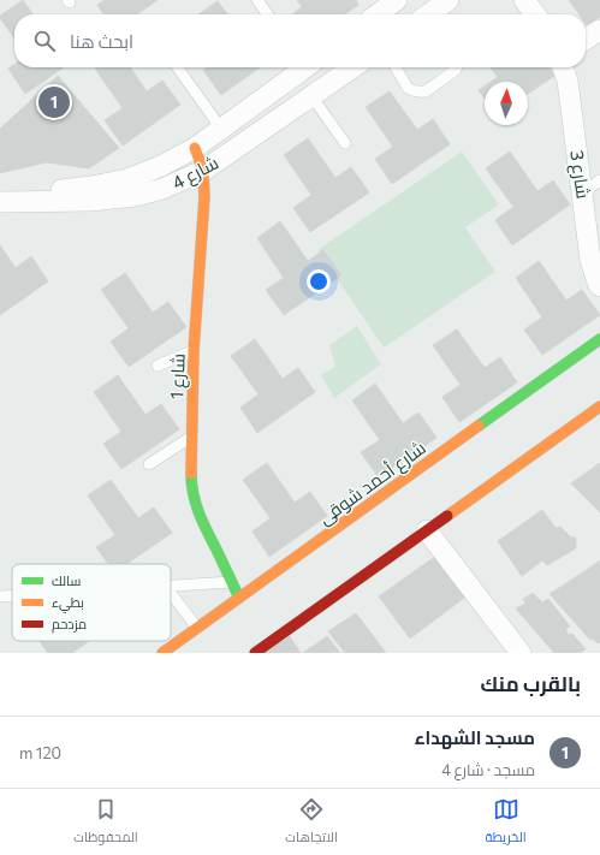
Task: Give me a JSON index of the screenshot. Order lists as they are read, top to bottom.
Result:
{
  "streets": {
    "street": [
      "شارع 4",
      "شارع 3",
      "شارع 1",
      "شارع أحمد شوقى"
    ]
  },
  "crossings": [
    ["شارع 4", "شارع 1"],
    ["شارع 1", "شارع أحمد شوقى"]
  ],
  "legend": ["سالك", "بطيء", "مزدحم"],
  "north": "top",
  "page": {
    "search": "ابحث هنا",
    "pins": "1",
    "heading": "بالقرب منك",
    "list": [
      {
        "mark": "1",
        "name": "مسجد الشهداء",
        "note": "مسجد · شارع 4",
        "value": "120 m"
      }
    ],
    "nav": ["الخريطة", "الاتجاهات", "المحفوظات"]
  }
}
